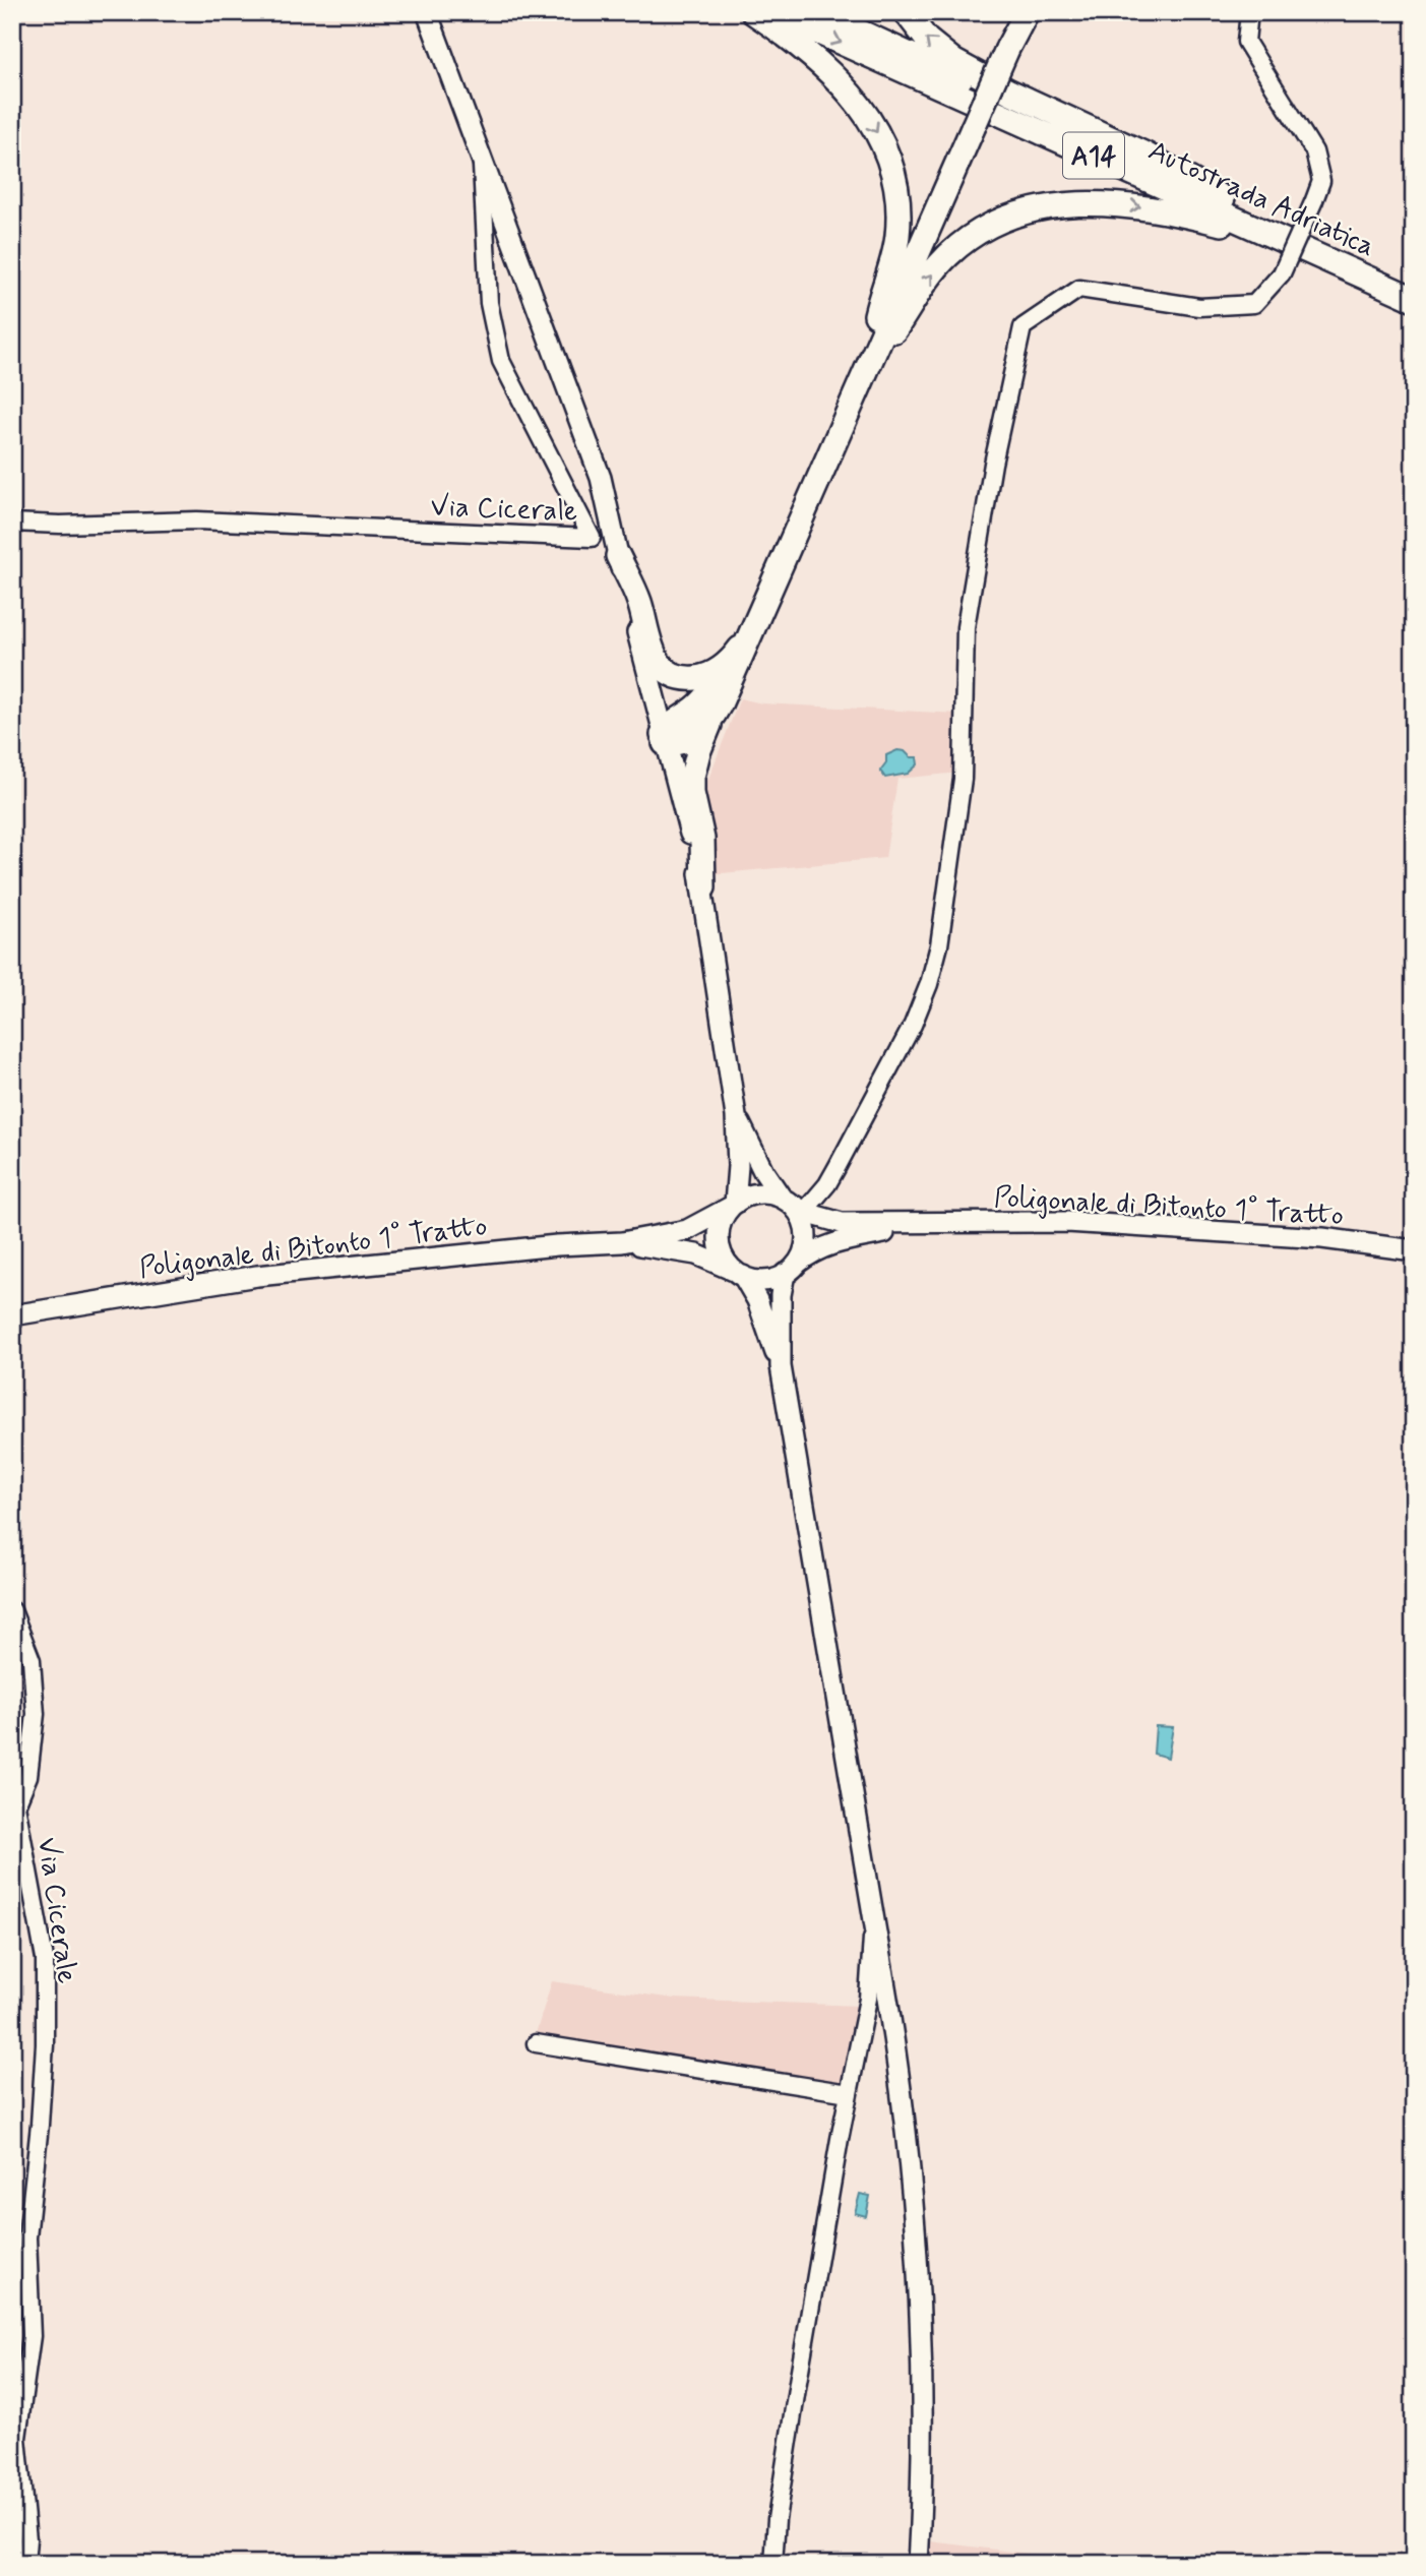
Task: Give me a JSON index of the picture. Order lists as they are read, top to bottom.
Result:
{
  "streets": {
    "highway": ["A14", "Autostrada Adriatica"],
    "main road": ["Poligonale di Bitonto 1° Tratto"],
    "street": ["Via Cicerale"]
  },
  "crossings": [
    ["A14", "Autostrada Adriatica"]
  ]
}
